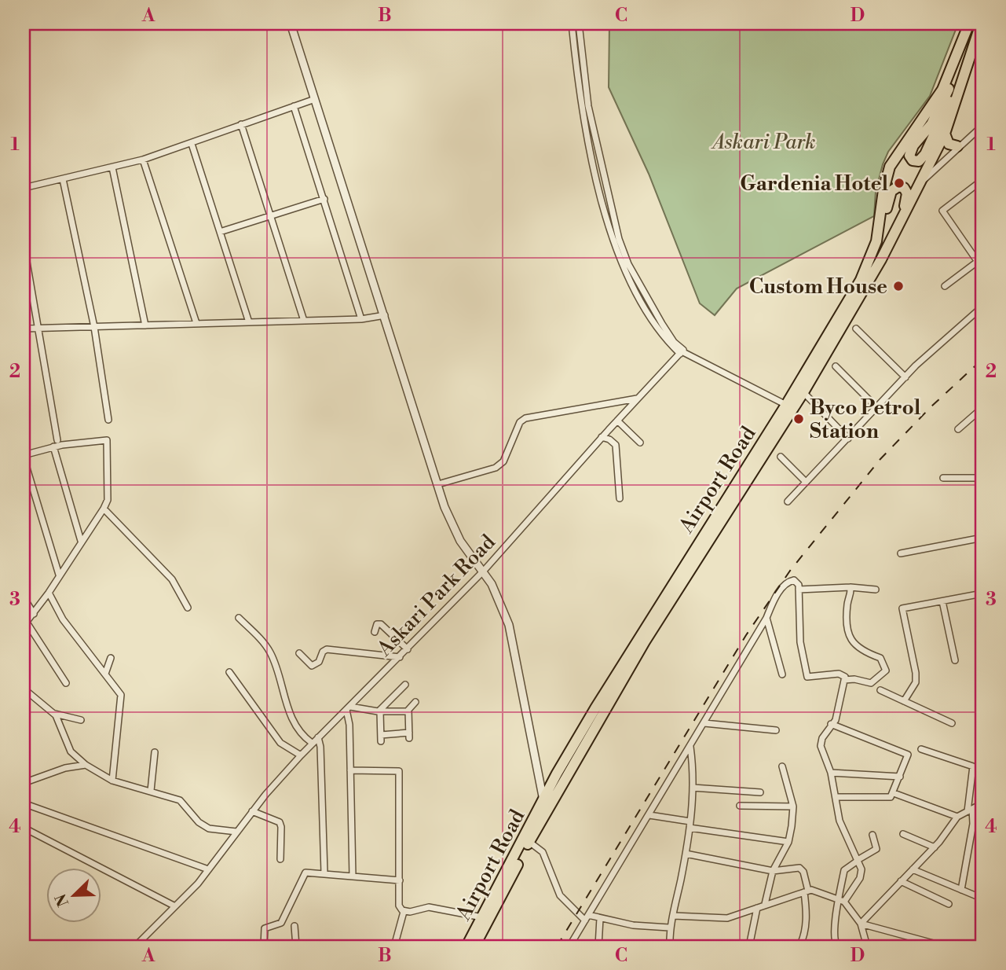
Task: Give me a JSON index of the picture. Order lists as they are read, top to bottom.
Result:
{
  "streets": {
    "main road": ["Airport Road"],
    "street": ["Askari Park Road"]
  },
  "parks": ["Askari Park"],
  "places": ["Gardenia Hotel", "Custom House", "Byco Petrol Station"],
  "north": "bottom left",
  "grid": {
    "columns": [
      "A",
      "B",
      "C",
      "D"
    ],
    "rows": [
      "1",
      "2",
      "3",
      "4"
    ]
  }
}
